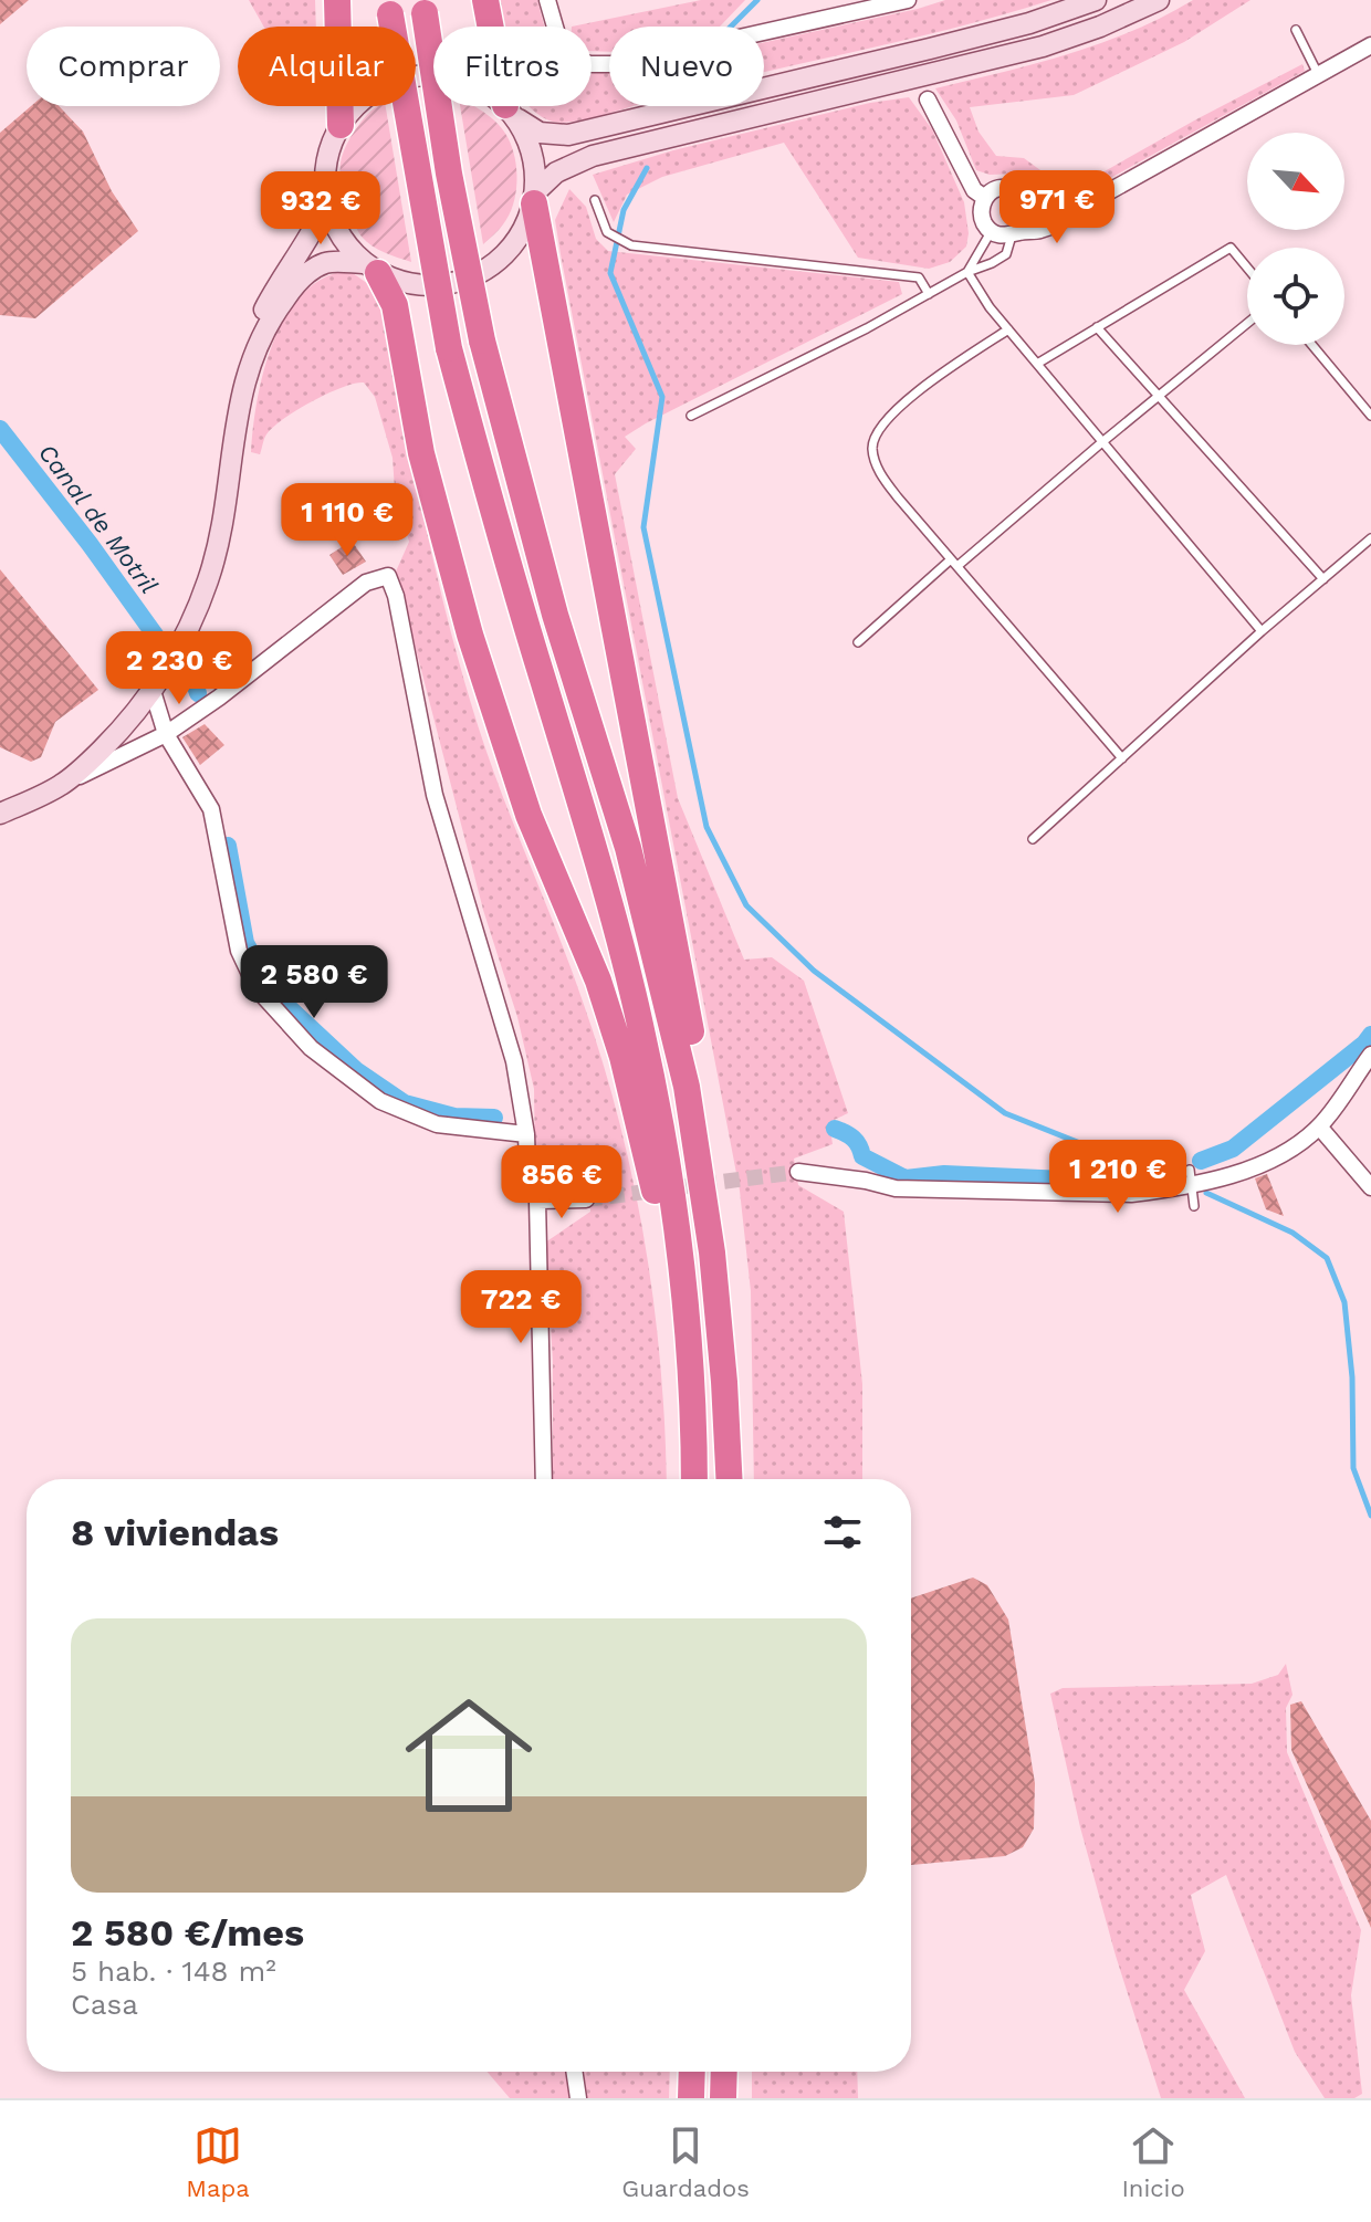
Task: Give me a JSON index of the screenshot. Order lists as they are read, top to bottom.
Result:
{
  "water": ["Canal de Motril"],
  "north": "bottom right",
  "page": {
    "chip": [
      "Comprar",
      "Alquilar",
      "Filtros",
      "Nuevo"
    ],
    "price": [
      "971 €",
      "932 €",
      "1 110 €",
      "2 230 €",
      "2 580 €",
      "1 210 €",
      "856 €",
      "722 €"
    ],
    "heading": "8 viviendas",
    "list": [
      {
        "name": "2 580 €/mes",
        "note": "5 hab. · 148 m² · Casa"
      }
    ],
    "tabs": ["Mapa", "Guardados", "Inicio"]
  }
}
